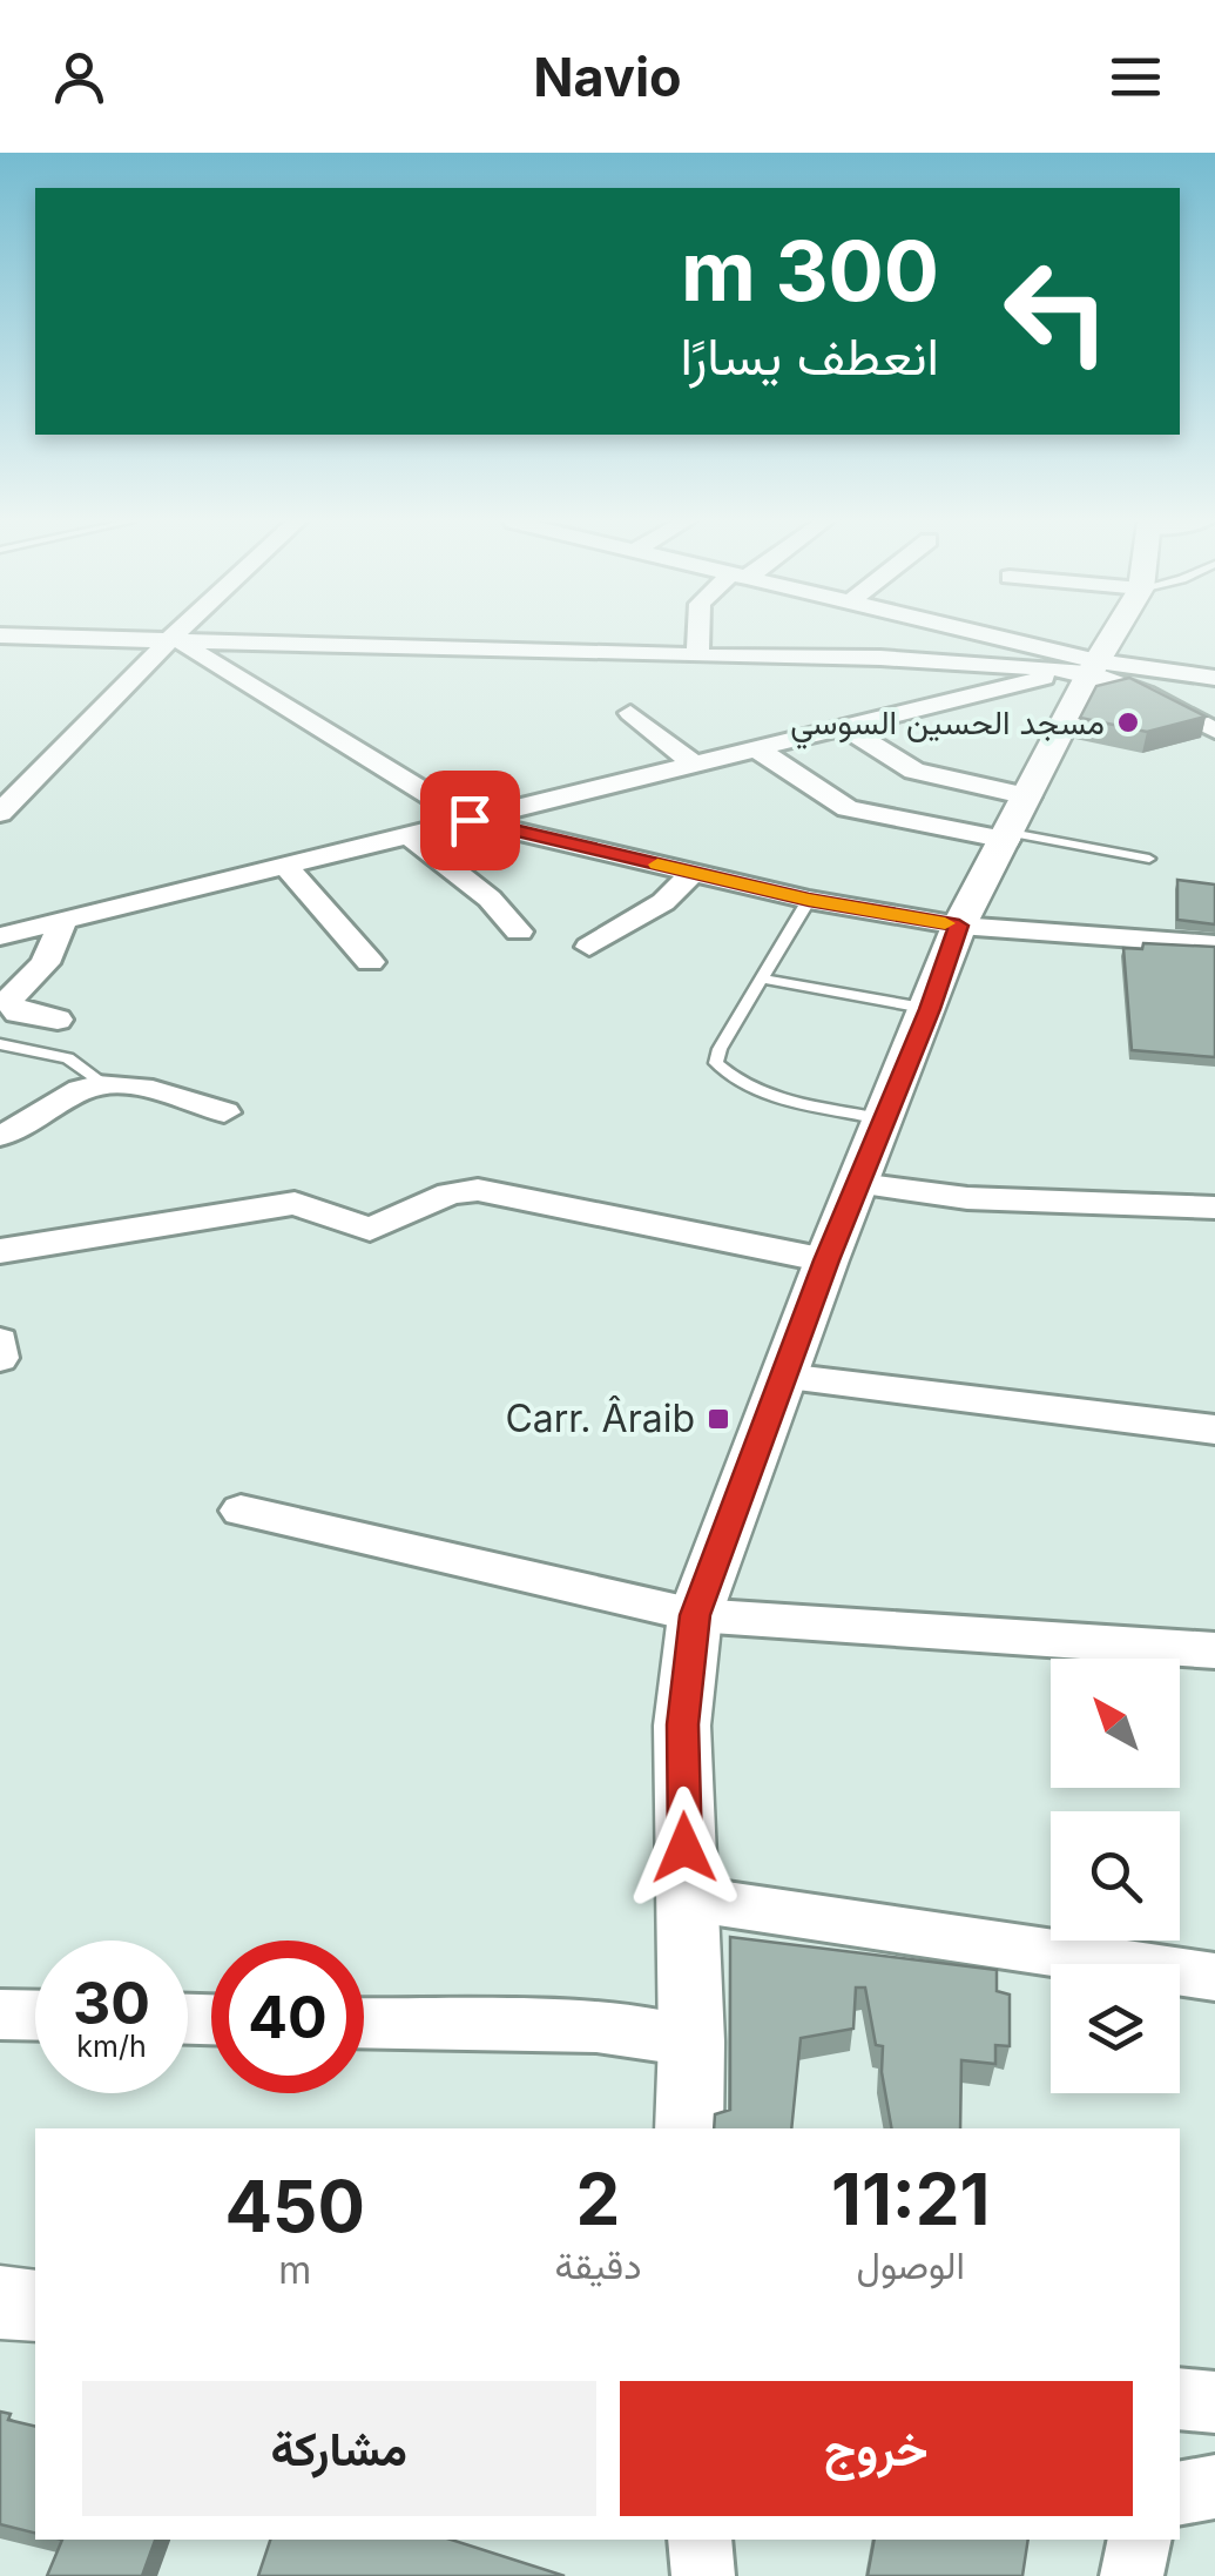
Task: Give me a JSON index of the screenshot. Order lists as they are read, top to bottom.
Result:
{
  "places": {
    "other": ["مسجد الحسين السوسي"],
    "transit": ["Carr. Âraib"]
  },
  "north": "top left",
  "page": {
    "header": "Navio",
    "turn": ["300 m", "انعطف يسارًا"],
    "speed": "30 km/h",
    "limit": "40",
    "eta": [
      "11:21",
      "الوصول",
      "2",
      "دقيقة",
      "450",
      "m"
    ],
    "buttons": ["خروج", "مشاركة"]
  }
}
